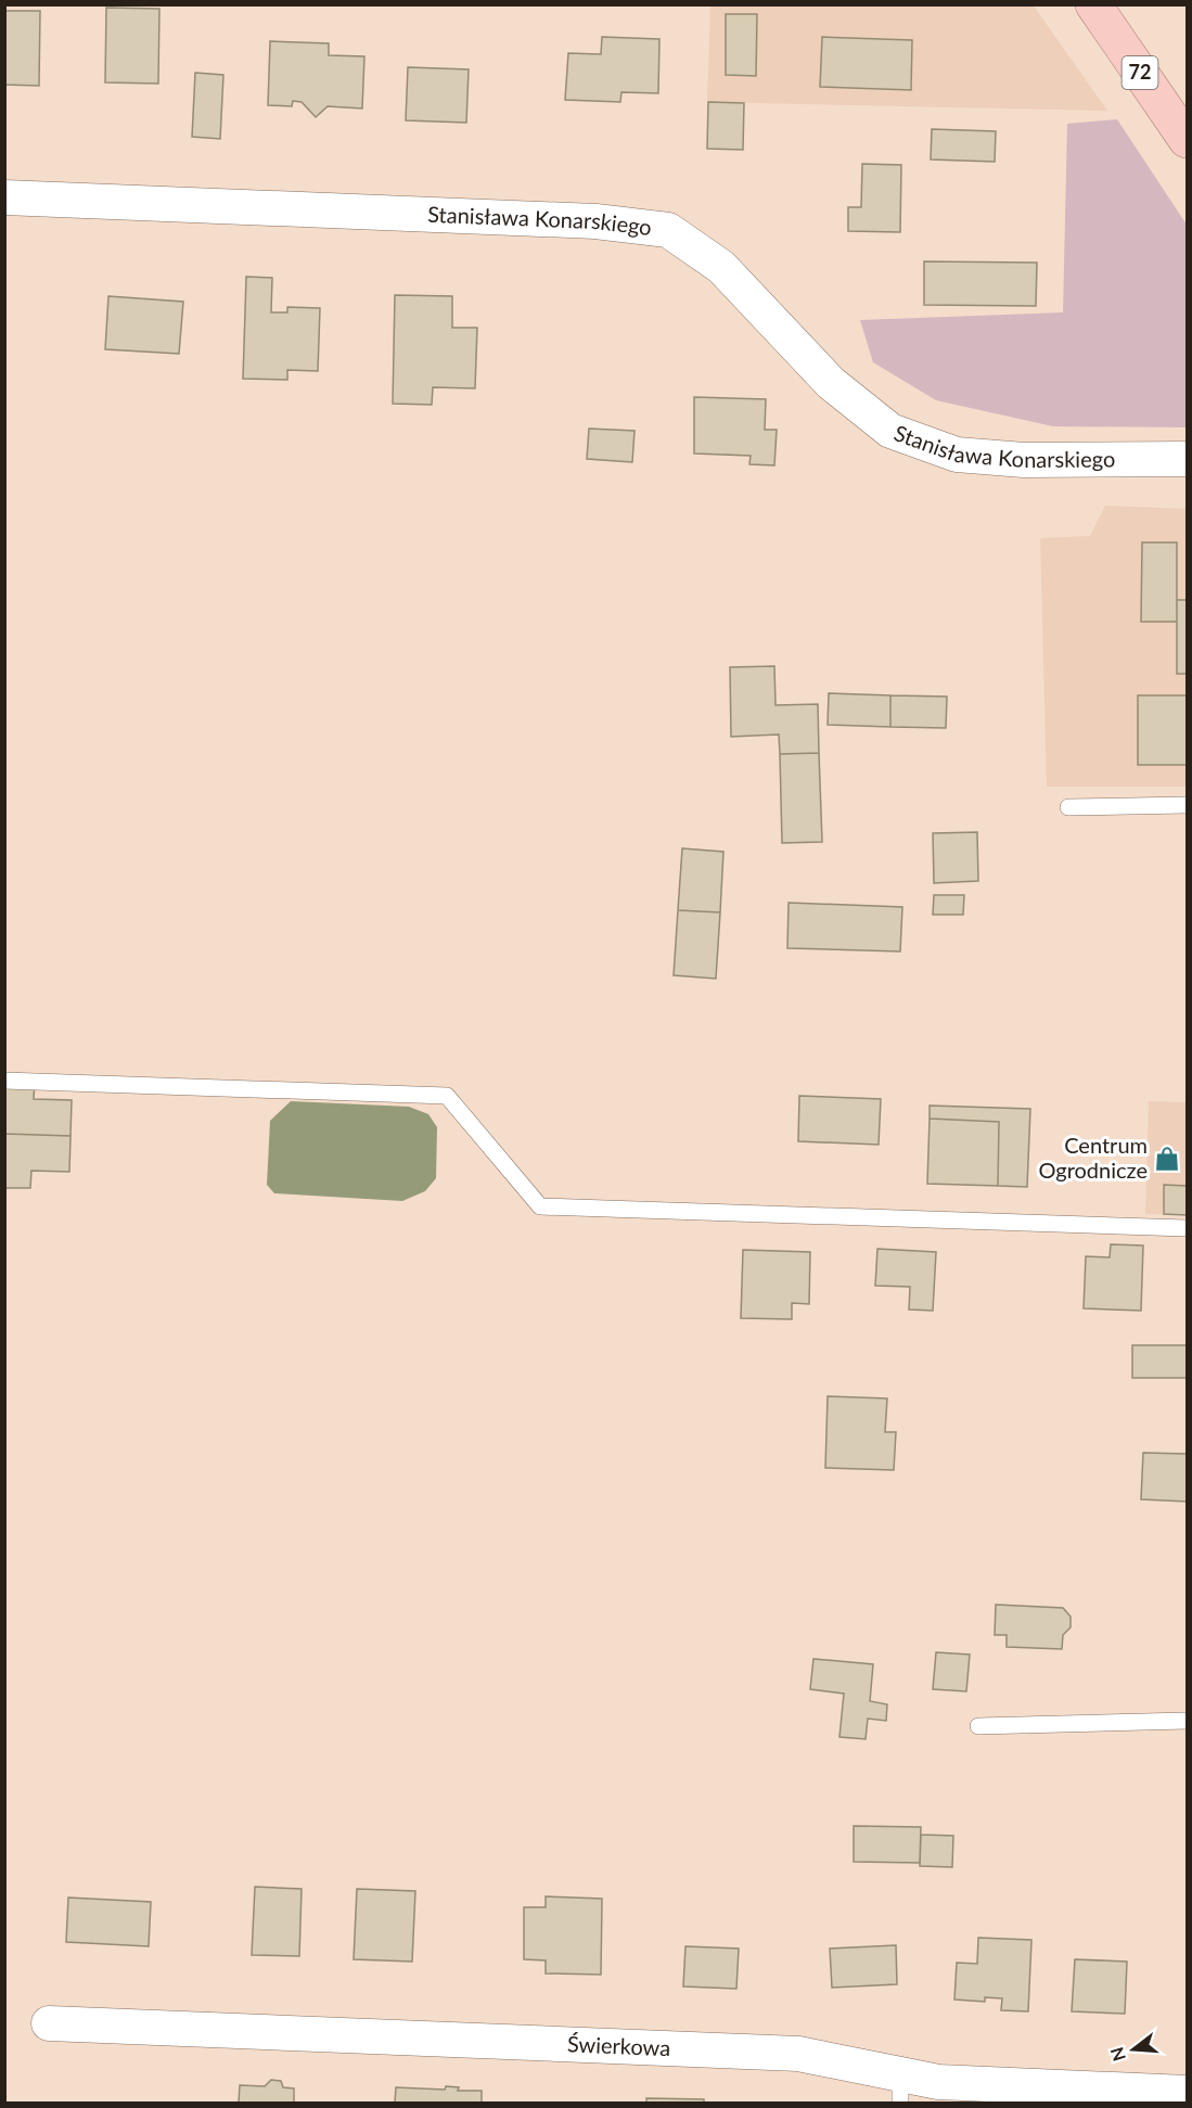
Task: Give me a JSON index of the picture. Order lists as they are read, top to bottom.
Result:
{
  "streets": {
    "main road": ["72"],
    "street": ["Stanisława Konarskiego", "Świerkowa"]
  },
  "places": {
    "shop": ["Centrum Ogrodnicze"]
  },
  "north": "left"
}
